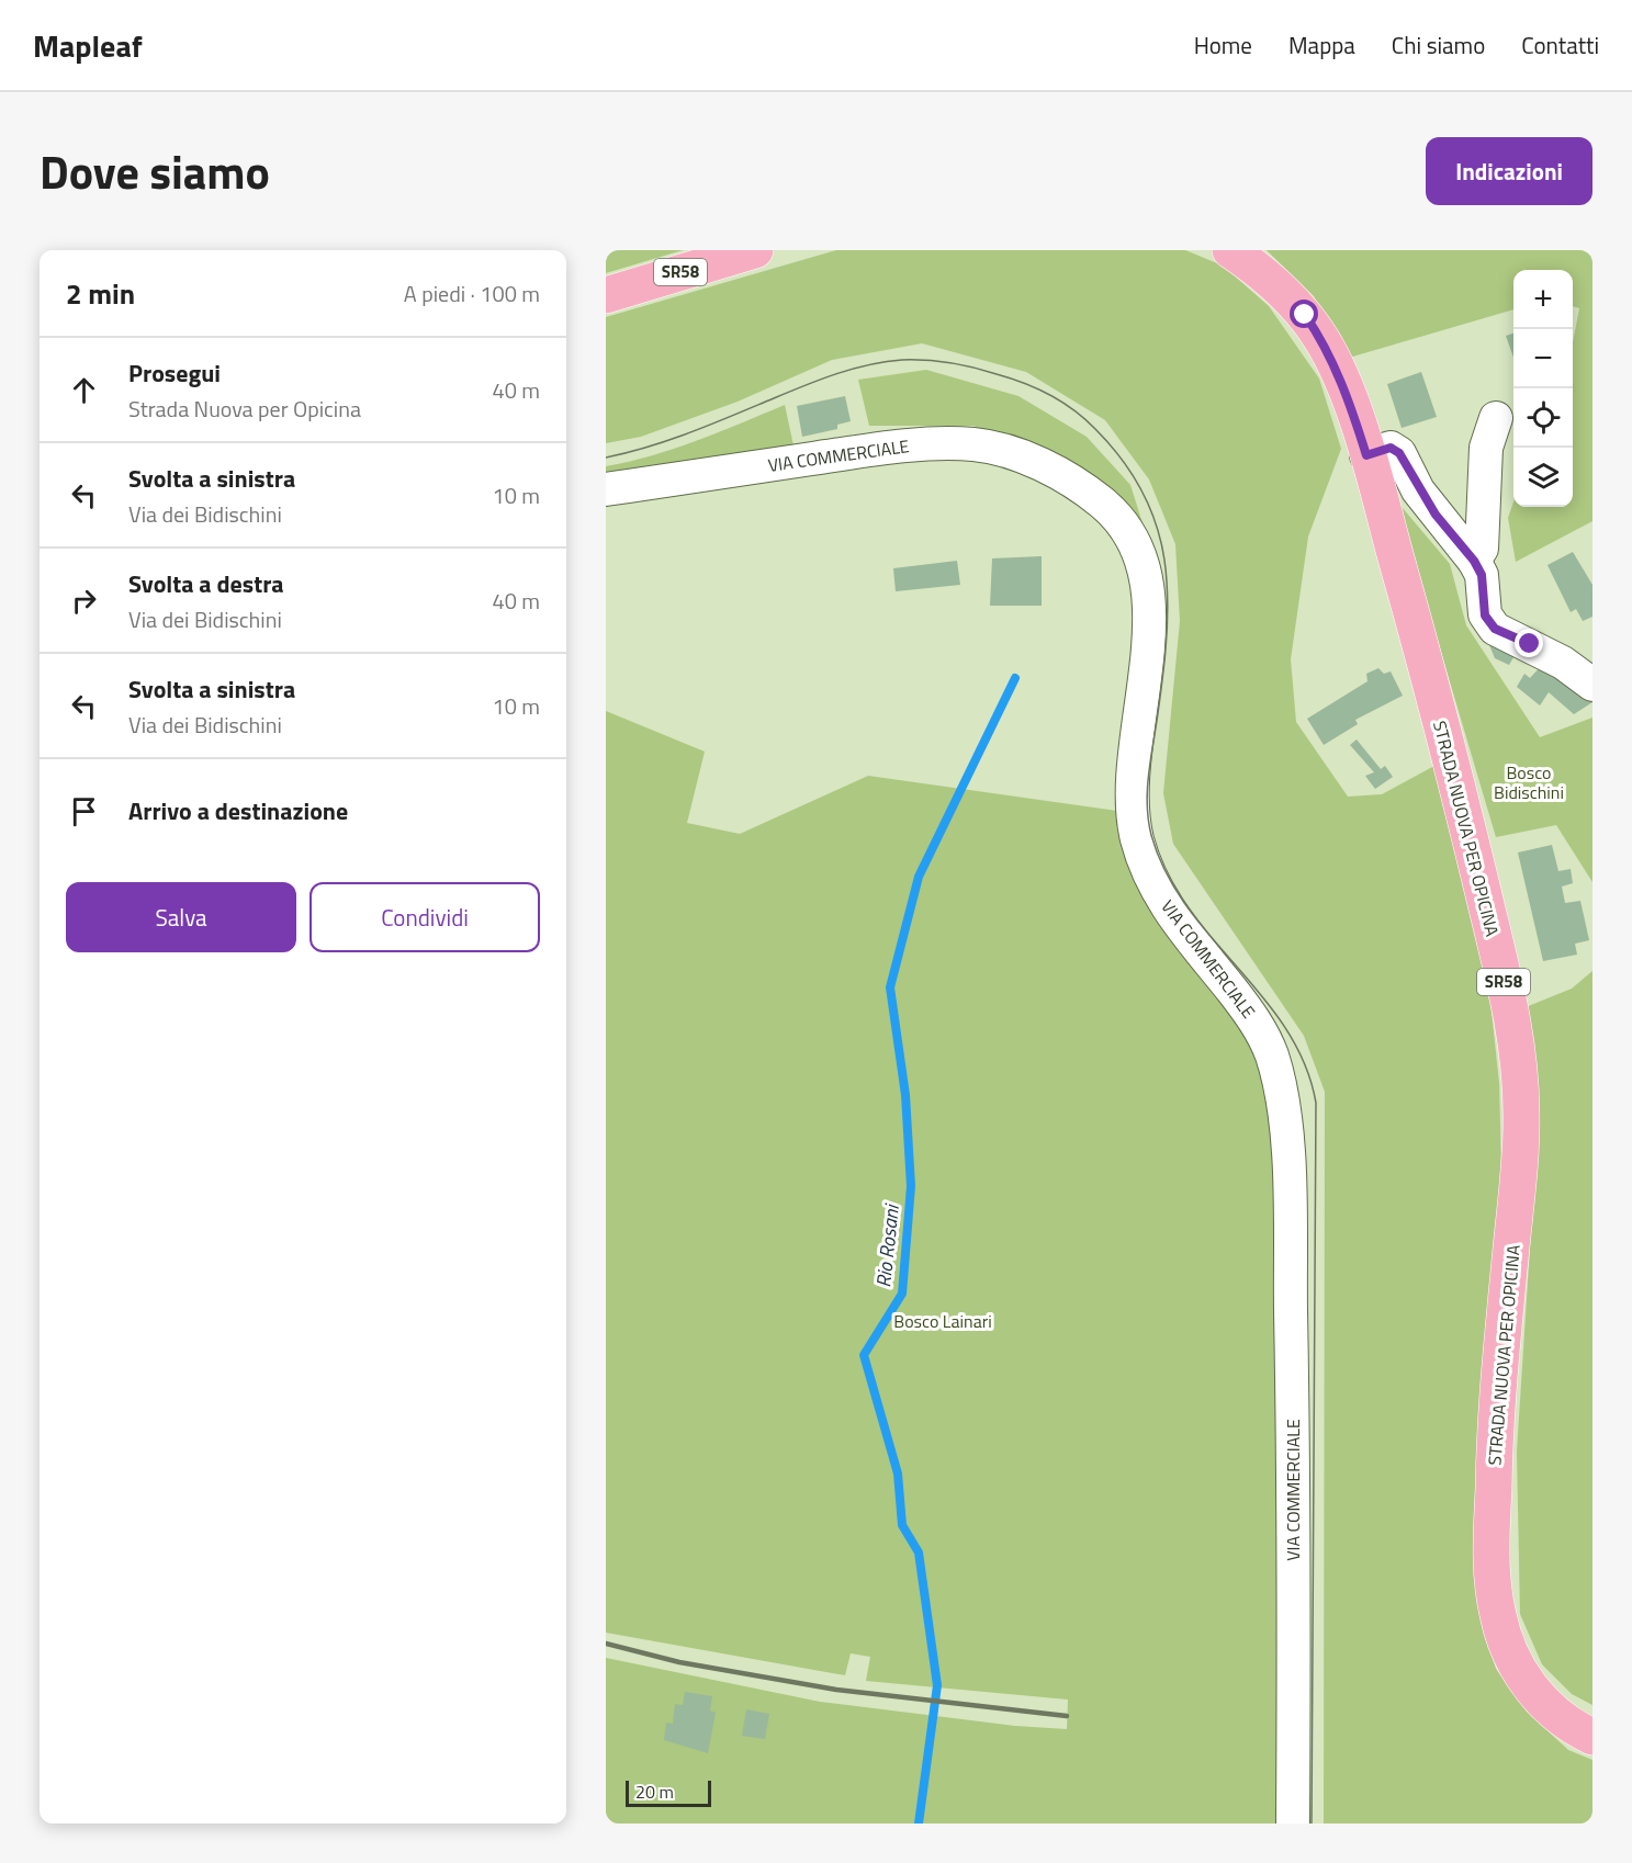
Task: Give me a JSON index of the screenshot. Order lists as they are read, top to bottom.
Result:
{
  "streets": {
    "main road": ["SR58", "STRADA NUOVA PER OPICINA"],
    "street": ["VIA COMMERCIALE"]
  },
  "water": ["Rio Rosani"],
  "parks": ["Bosco Bidischini", "Bosco Lainari"],
  "scale_bar": "20 m",
  "page": {
    "header": "Mapleaf",
    "nav": [
      "Home",
      "Mappa",
      "Chi siamo",
      "Contatti"
    ],
    "title": "Dove siamo",
    "buttons": [
      "Indicazioni",
      ["Salva", "Condividi"]
    ],
    "heading": ["2 min", "A piedi · 100 m"],
    "map_buttons": ["+", "−"],
    "list": [
      ["Prosegui", "Strada Nuova per Opicina", "40 m"],
      ["Svolta a sinistra", "Via dei Bidischini", "10 m"],
      ["Svolta a destra", "Via dei Bidischini", "40 m"],
      ["Svolta a sinistra", "Via dei Bidischini", "10 m"],
      "Arrivo a destinazione"
    ],
    "scale": "20 m"
  }
}
